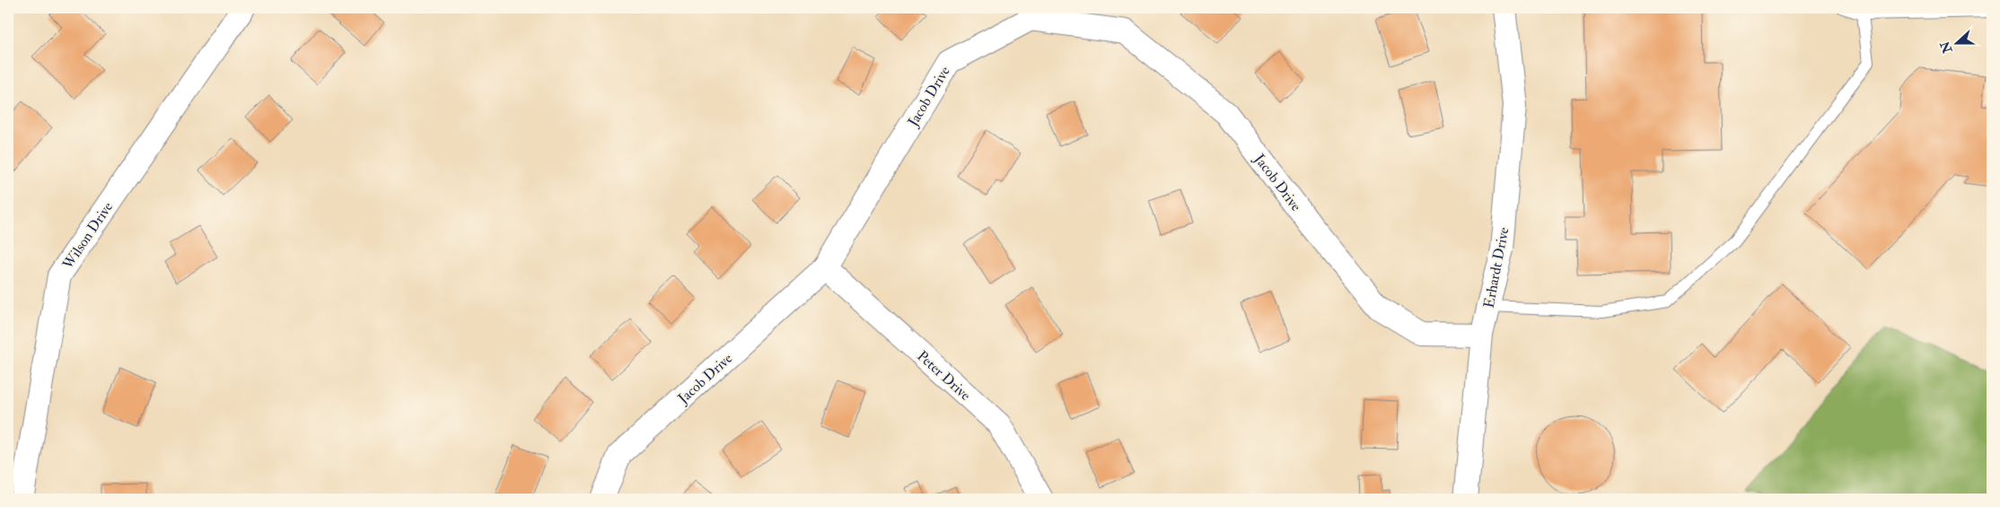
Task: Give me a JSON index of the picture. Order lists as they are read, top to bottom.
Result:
{
  "streets": {
    "street": [
      "Jacob Drive",
      "Wilson Drive",
      "Erhardt Drive",
      "Peter Drive"
    ]
  },
  "crossings": [
    ["Jacob Drive", "Erhardt Drive"],
    ["Jacob Drive", "Peter Drive"]
  ],
  "north": "left"
}
